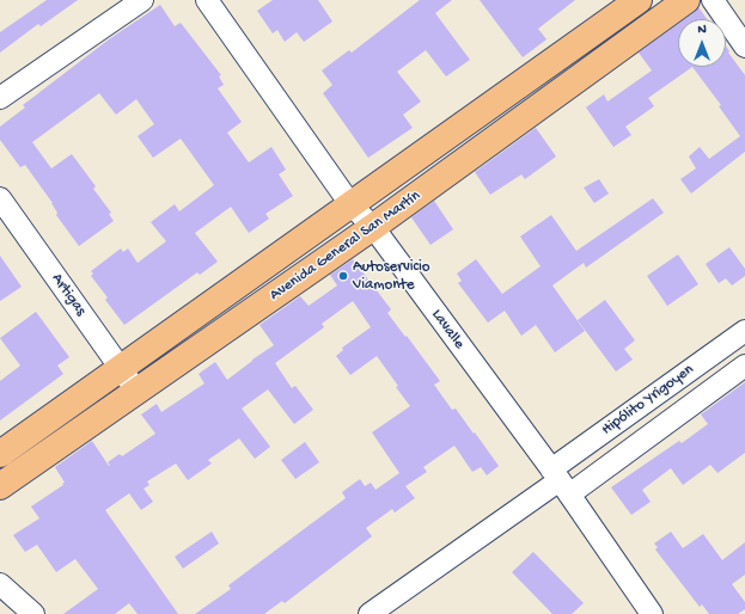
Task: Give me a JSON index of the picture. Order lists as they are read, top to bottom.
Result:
{
  "streets": {
    "main road": ["Avenida General San Martín"],
    "street": ["Artigas", "Lavalle", "Hipólito Yrigoyen"]
  },
  "crossings": [
    ["Avenida General San Martín", "Artigas"],
    ["Avenida General San Martín", "Lavalle"],
    ["Lavalle", "Hipólito Yrigoyen"]
  ],
  "places": ["Autoservicio Viamonte"],
  "north": "top"
}
